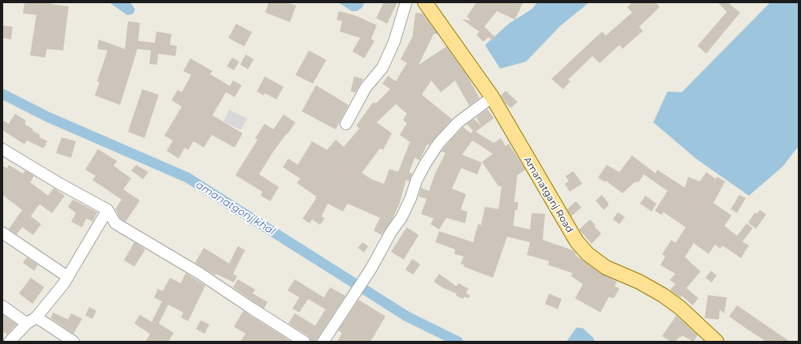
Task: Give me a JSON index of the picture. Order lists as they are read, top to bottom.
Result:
{
  "streets": {
    "main road": ["Amanatganj Road"]
  },
  "water": ["amanatgonj khal"]
}
